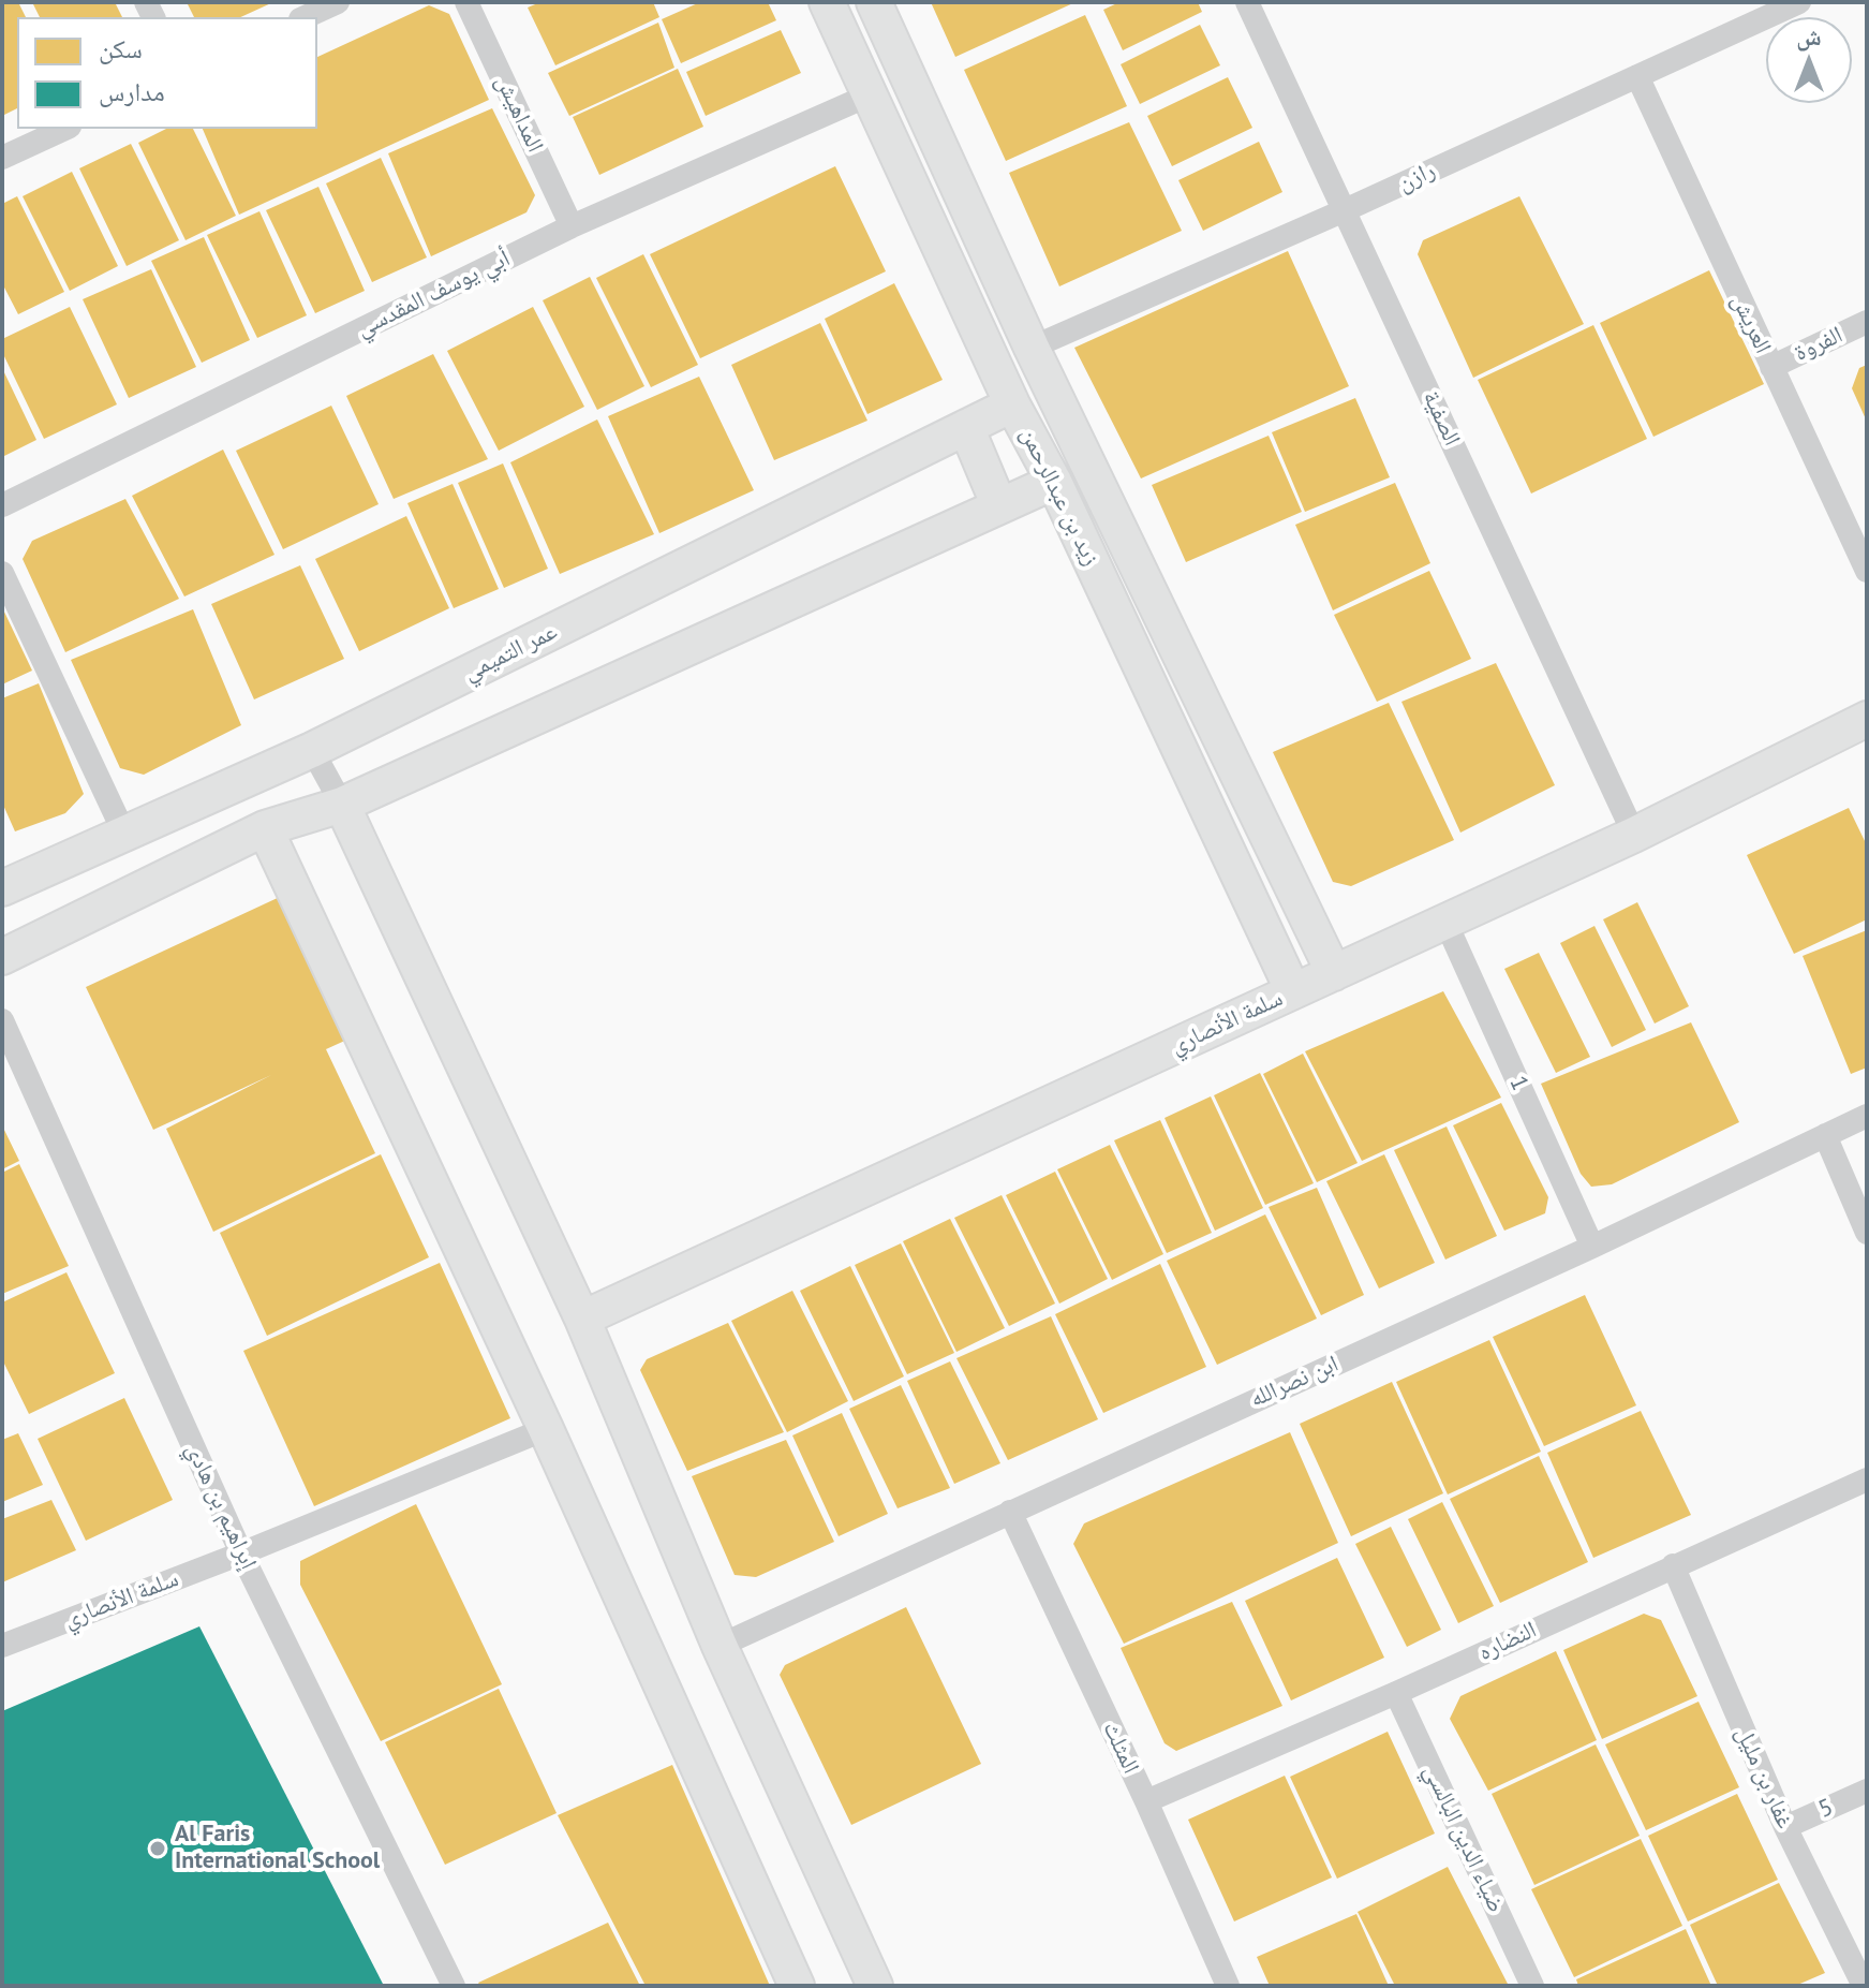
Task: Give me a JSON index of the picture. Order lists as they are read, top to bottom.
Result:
{
  "streets": {
    "street": [
      "المداهيش",
      "رازن",
      "أبي يوسف المقدسي",
      "العريش",
      "الفروة",
      "الصفية",
      "زيد بن عبدالرحمن",
      "عمر التميمي",
      "سلمة الأنصاري",
      "1",
      "ابن نصرالله",
      "إبراهيم بن هادي",
      "النضاره",
      "المثلث",
      "غفار بن مليل",
      "5",
      "ضياء الدين البالسي"
    ]
  },
  "crossings": [
    ["المداهيش", "أبي يوسف المقدسي"],
    ["رازن", "العريش"],
    ["رازن", "الصفية"],
    ["رازن", "زيد بن عبدالرحمن"],
    ["أبي يوسف المقدسي", "زيد بن عبدالرحمن"],
    ["العريش", "الفروة"],
    ["الصفية", "سلمة الأنصاري"],
    ["زيد بن عبدالرحمن", "عمر التميمي"],
    ["زيد بن عبدالرحمن", "سلمة الأنصاري"],
    ["سلمة الأنصاري", "1"],
    ["سلمة الأنصاري", "إبراهيم بن هادي"],
    ["1", "ابن نصرالله"],
    ["ابن نصرالله", "المثلث"],
    ["النضاره", "المثلث"],
    ["النضاره", "غفار بن مليل"],
    ["النضاره", "ضياء الدين البالسي"],
    ["غفار بن مليل", "5"]
  ],
  "places": ["Al Faris International School"],
  "legend": ["سكن", "مدارس"],
  "north": "top"
}
